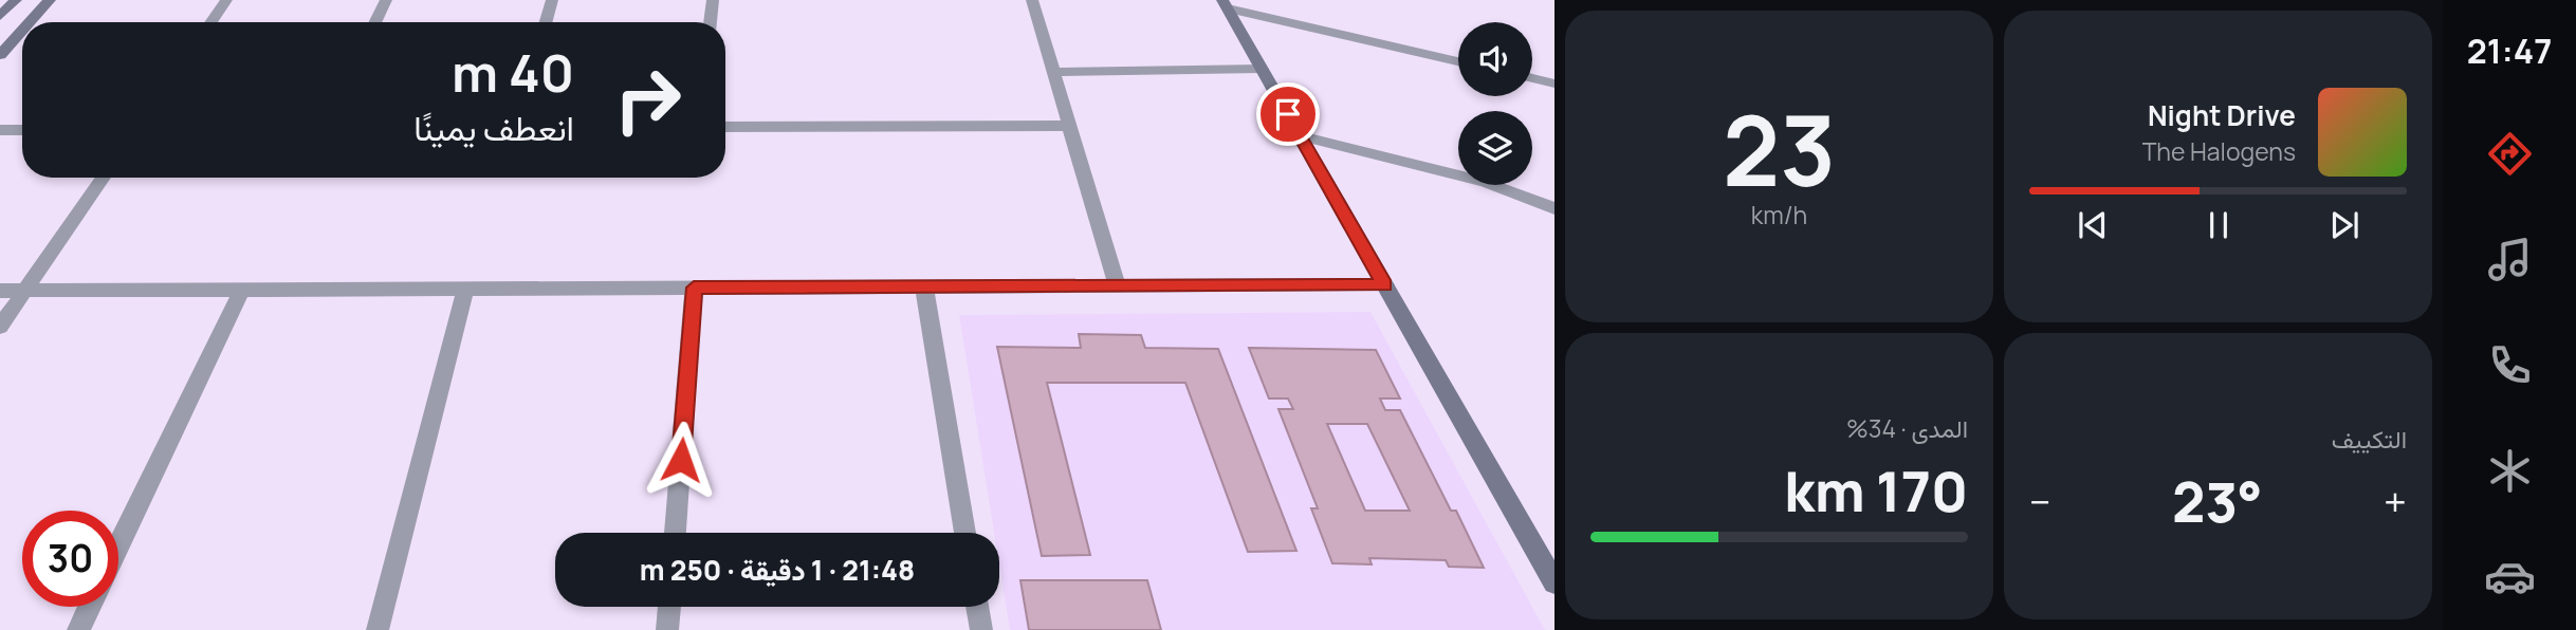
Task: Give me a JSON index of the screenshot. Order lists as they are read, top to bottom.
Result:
{
  "page": {
    "tabs": "21:47",
    "tile": [
      ["23", "km/h"],
      "التكييف",
      ["المدى · 34%", "170 km"]
    ],
    "turn": ["40 m", "انعطف يمينًا"],
    "song": ["Night Drive", "The Halogens"],
    "heat": ["−", "23°", "+"],
    "limit": "30",
    "trip": "21:48 · 1 دقيقة · 250 m"
  }
}
